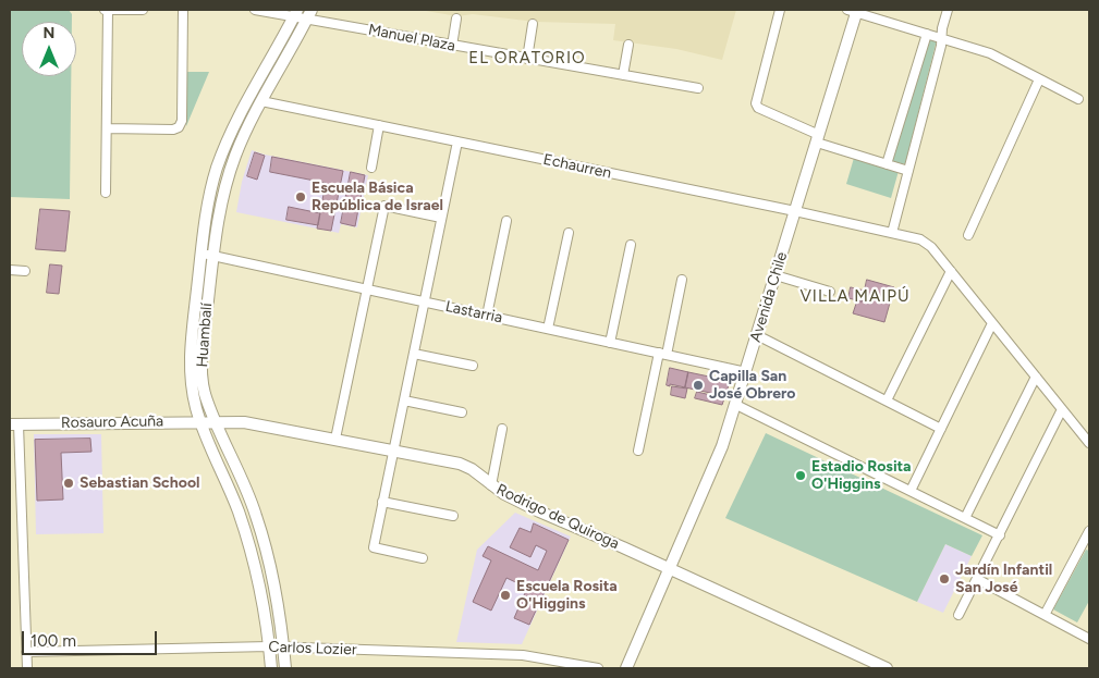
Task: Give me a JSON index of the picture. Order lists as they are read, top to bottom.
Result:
{
  "streets": {
    "main road": [
      "Avenida Chile",
      "Huambalí",
      "Rosauro Acuña",
      "Rodrigo de Quiroga"
    ],
    "street": [
      "Manuel Plaza",
      "Echaurren",
      "Lastarria",
      "Carlos Lozier"
    ]
  },
  "crossings": [
    ["Manuel Plaza", "Huambalí"],
    ["Echaurren", "Avenida Chile"],
    ["Echaurren", "Huambalí"],
    ["Avenida Chile", "Lastarria"],
    ["Avenida Chile", "Rodrigo de Quiroga"],
    ["Lastarria", "Huambalí"],
    ["Huambalí", "Rosauro Acuña"],
    ["Huambalí", "Rodrigo de Quiroga"],
    ["Huambalí", "Carlos Lozier"],
    ["Rosauro Acuña", "Rodrigo de Quiroga"]
  ],
  "districts": ["EL ORATORIO", "VILLA MAIPÚ"],
  "places": [
    "Escuela Básica República de Israel",
    "Capilla San José Obrero",
    "Estadio Rosita O'Higgins",
    "Sebastian School",
    "Jardín Infantil San José",
    "Escuela Rosita O'Higgins"
  ],
  "scale_bar": "100 m",
  "north": "top"
}
